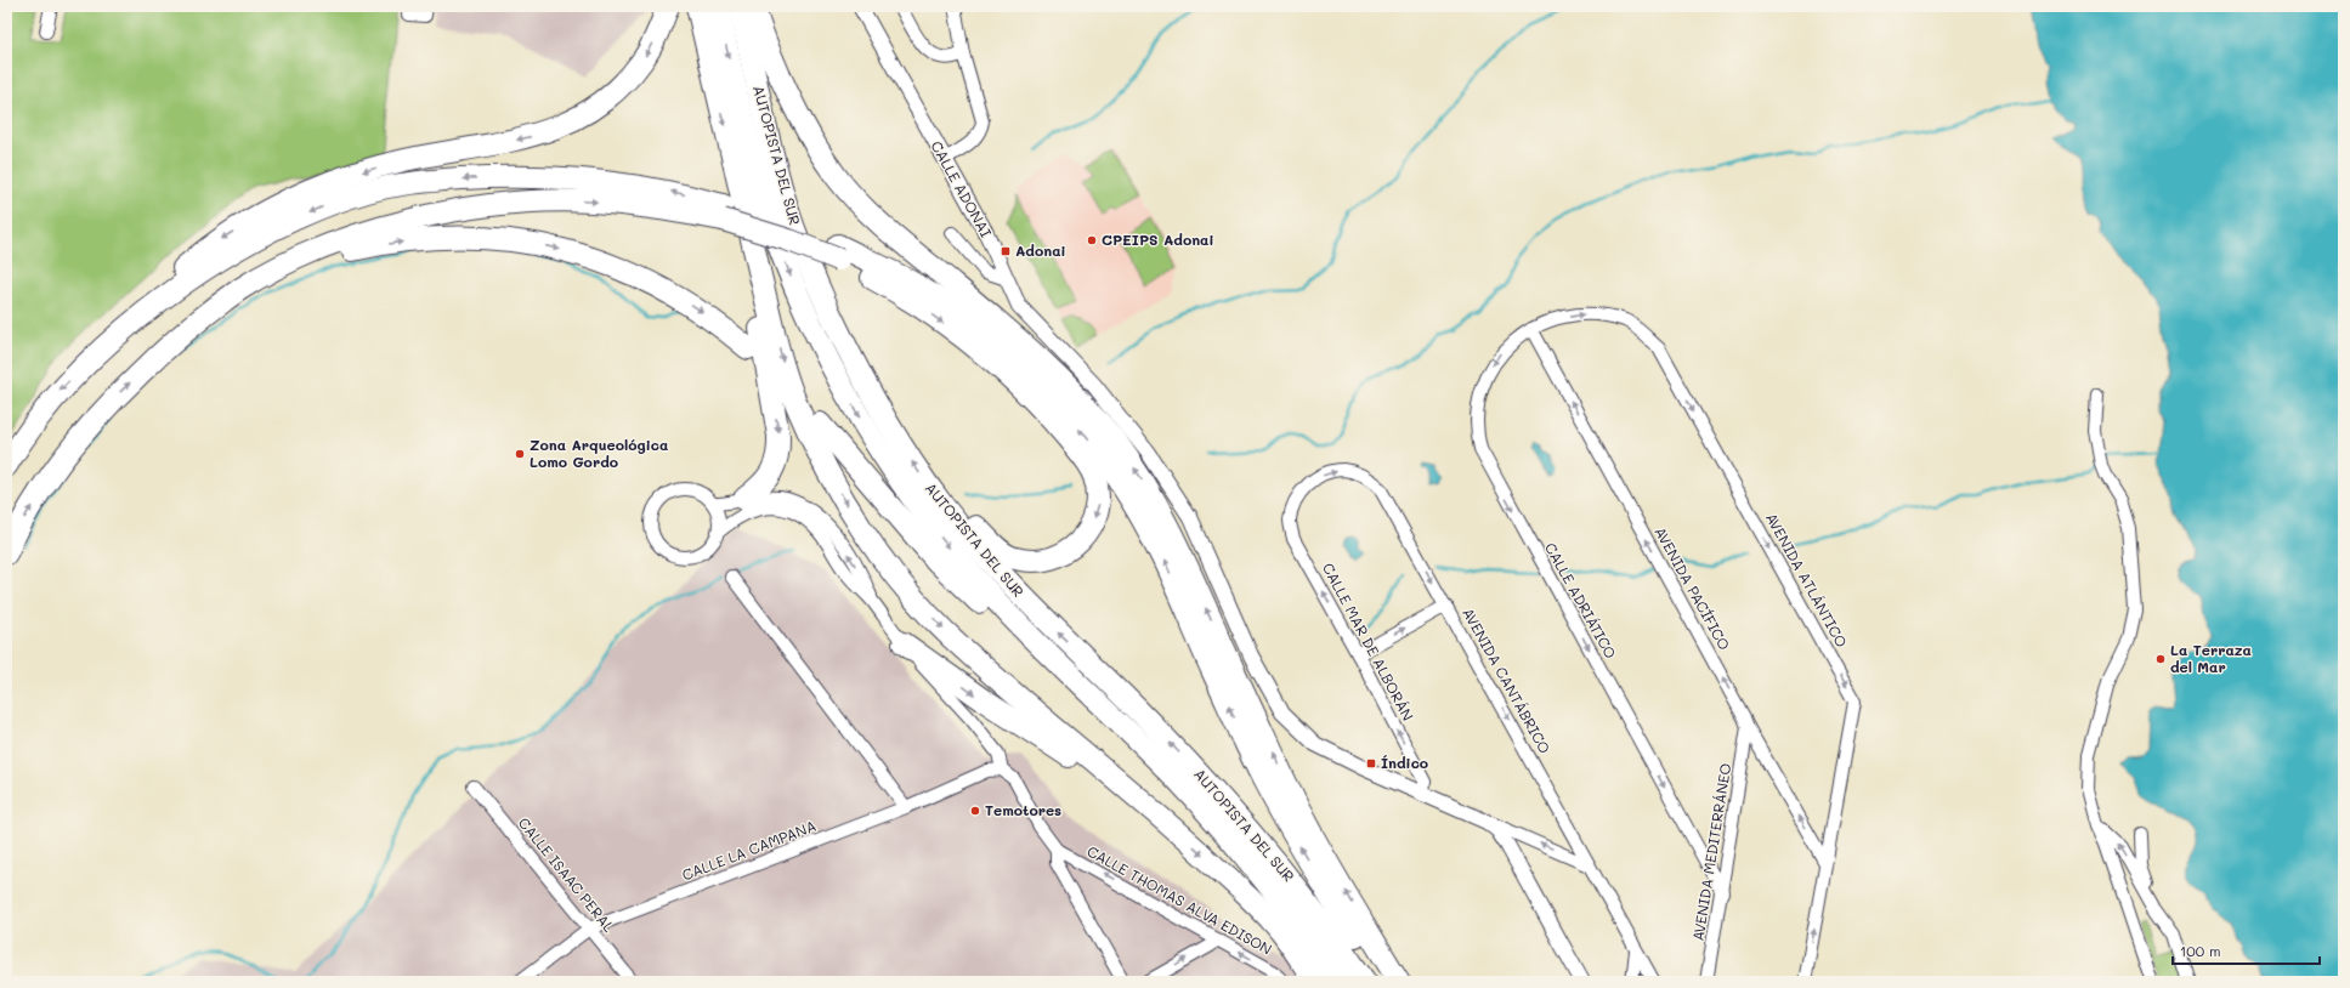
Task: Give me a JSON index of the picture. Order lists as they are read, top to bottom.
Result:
{
  "streets": {
    "highway": ["AUTOPISTA DEL SUR"],
    "street": [
      "CALLE ADONAI",
      "AVENIDA ATLÁNTICO",
      "AVENIDA PACÍFICO",
      "CALLE ADRIÁTICO",
      "CALLE MAR DE ALBORÁN",
      "AVENIDA CANTÁBRICO",
      "CALLE LA CAMPANA",
      "AVENIDA MEDITERRÁNEO",
      "CALLE ISAAC PERAL",
      "CALLE THOMAS ALVA EDISON"
    ]
  },
  "crossings": [
    ["CALLE ADONAI", "CALLE MAR DE ALBORÁN"],
    ["AVENIDA ATLÁNTICO", "AVENIDA PACÍFICO"],
    ["AVENIDA ATLÁNTICO", "CALLE ADRIÁTICO"],
    ["AVENIDA PACÍFICO", "CALLE ADRIÁTICO"],
    ["AVENIDA PACÍFICO", "AVENIDA MEDITERRÁNEO"],
    ["CALLE ADRIÁTICO", "AVENIDA MEDITERRÁNEO"],
    ["CALLE MAR DE ALBORÁN", "AVENIDA CANTÁBRICO"],
    ["CALLE LA CAMPANA", "CALLE ISAAC PERAL"]
  ],
  "one_way": [
    "AVENIDA PACÍFICO",
    "CALLE ADRIÁTICO",
    "CALLE MAR DE ALBORÁN",
    "AVENIDA CANTÁBRICO",
    "CALLE THOMAS ALVA EDISON"
  ],
  "places": {
    "other": [
      "CPEIPS Adonai",
      "Zona Arqueológica Lomo Gordo",
      "La Terraza del Mar",
      "Temotores"
    ],
    "transit": ["Adonai", "Índico"]
  },
  "scale_bar": "100 m"
}
